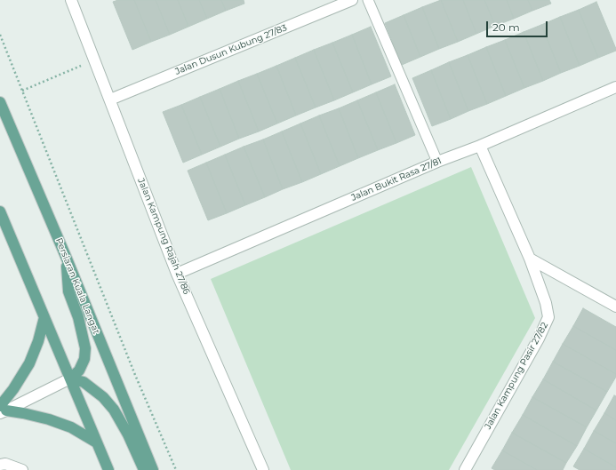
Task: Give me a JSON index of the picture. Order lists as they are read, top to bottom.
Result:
{
  "streets": {
    "main road": ["Persiaran Kuala Langat"],
    "street": [
      "Jalan Dusun Kubung 27/83",
      "Jalan Bukit Rasa 27/81",
      "Jalan Kampung Rajah 27/86",
      "Jalan Kampung Pasir 27/82"
    ]
  },
  "crossings": [
    ["Jalan Dusun Kubung 27/83", "Jalan Kampung Rajah 27/86"],
    ["Jalan Bukit Rasa 27/81", "Jalan Kampung Rajah 27/86"],
    ["Jalan Bukit Rasa 27/81", "Jalan Kampung Pasir 27/82"]
  ],
  "scale_bar": "20 m"
}
